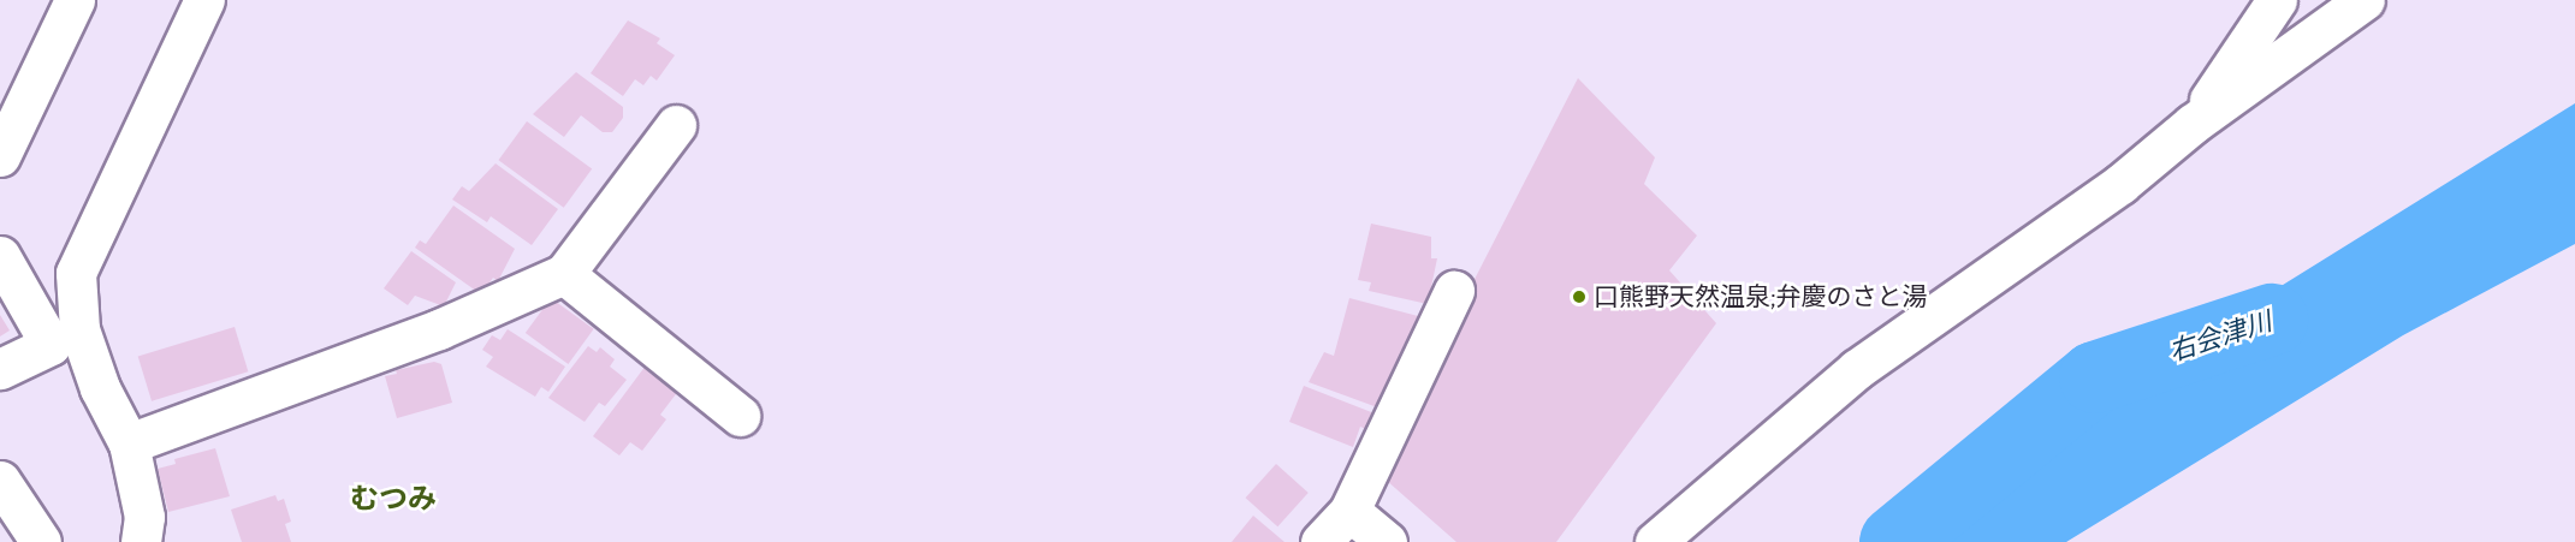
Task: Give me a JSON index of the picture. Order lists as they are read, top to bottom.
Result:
{
  "districts": ["むつみ"],
  "water": ["右会津川"],
  "places": ["口熊野天然温泉;弁慶のさと湯"]
}
